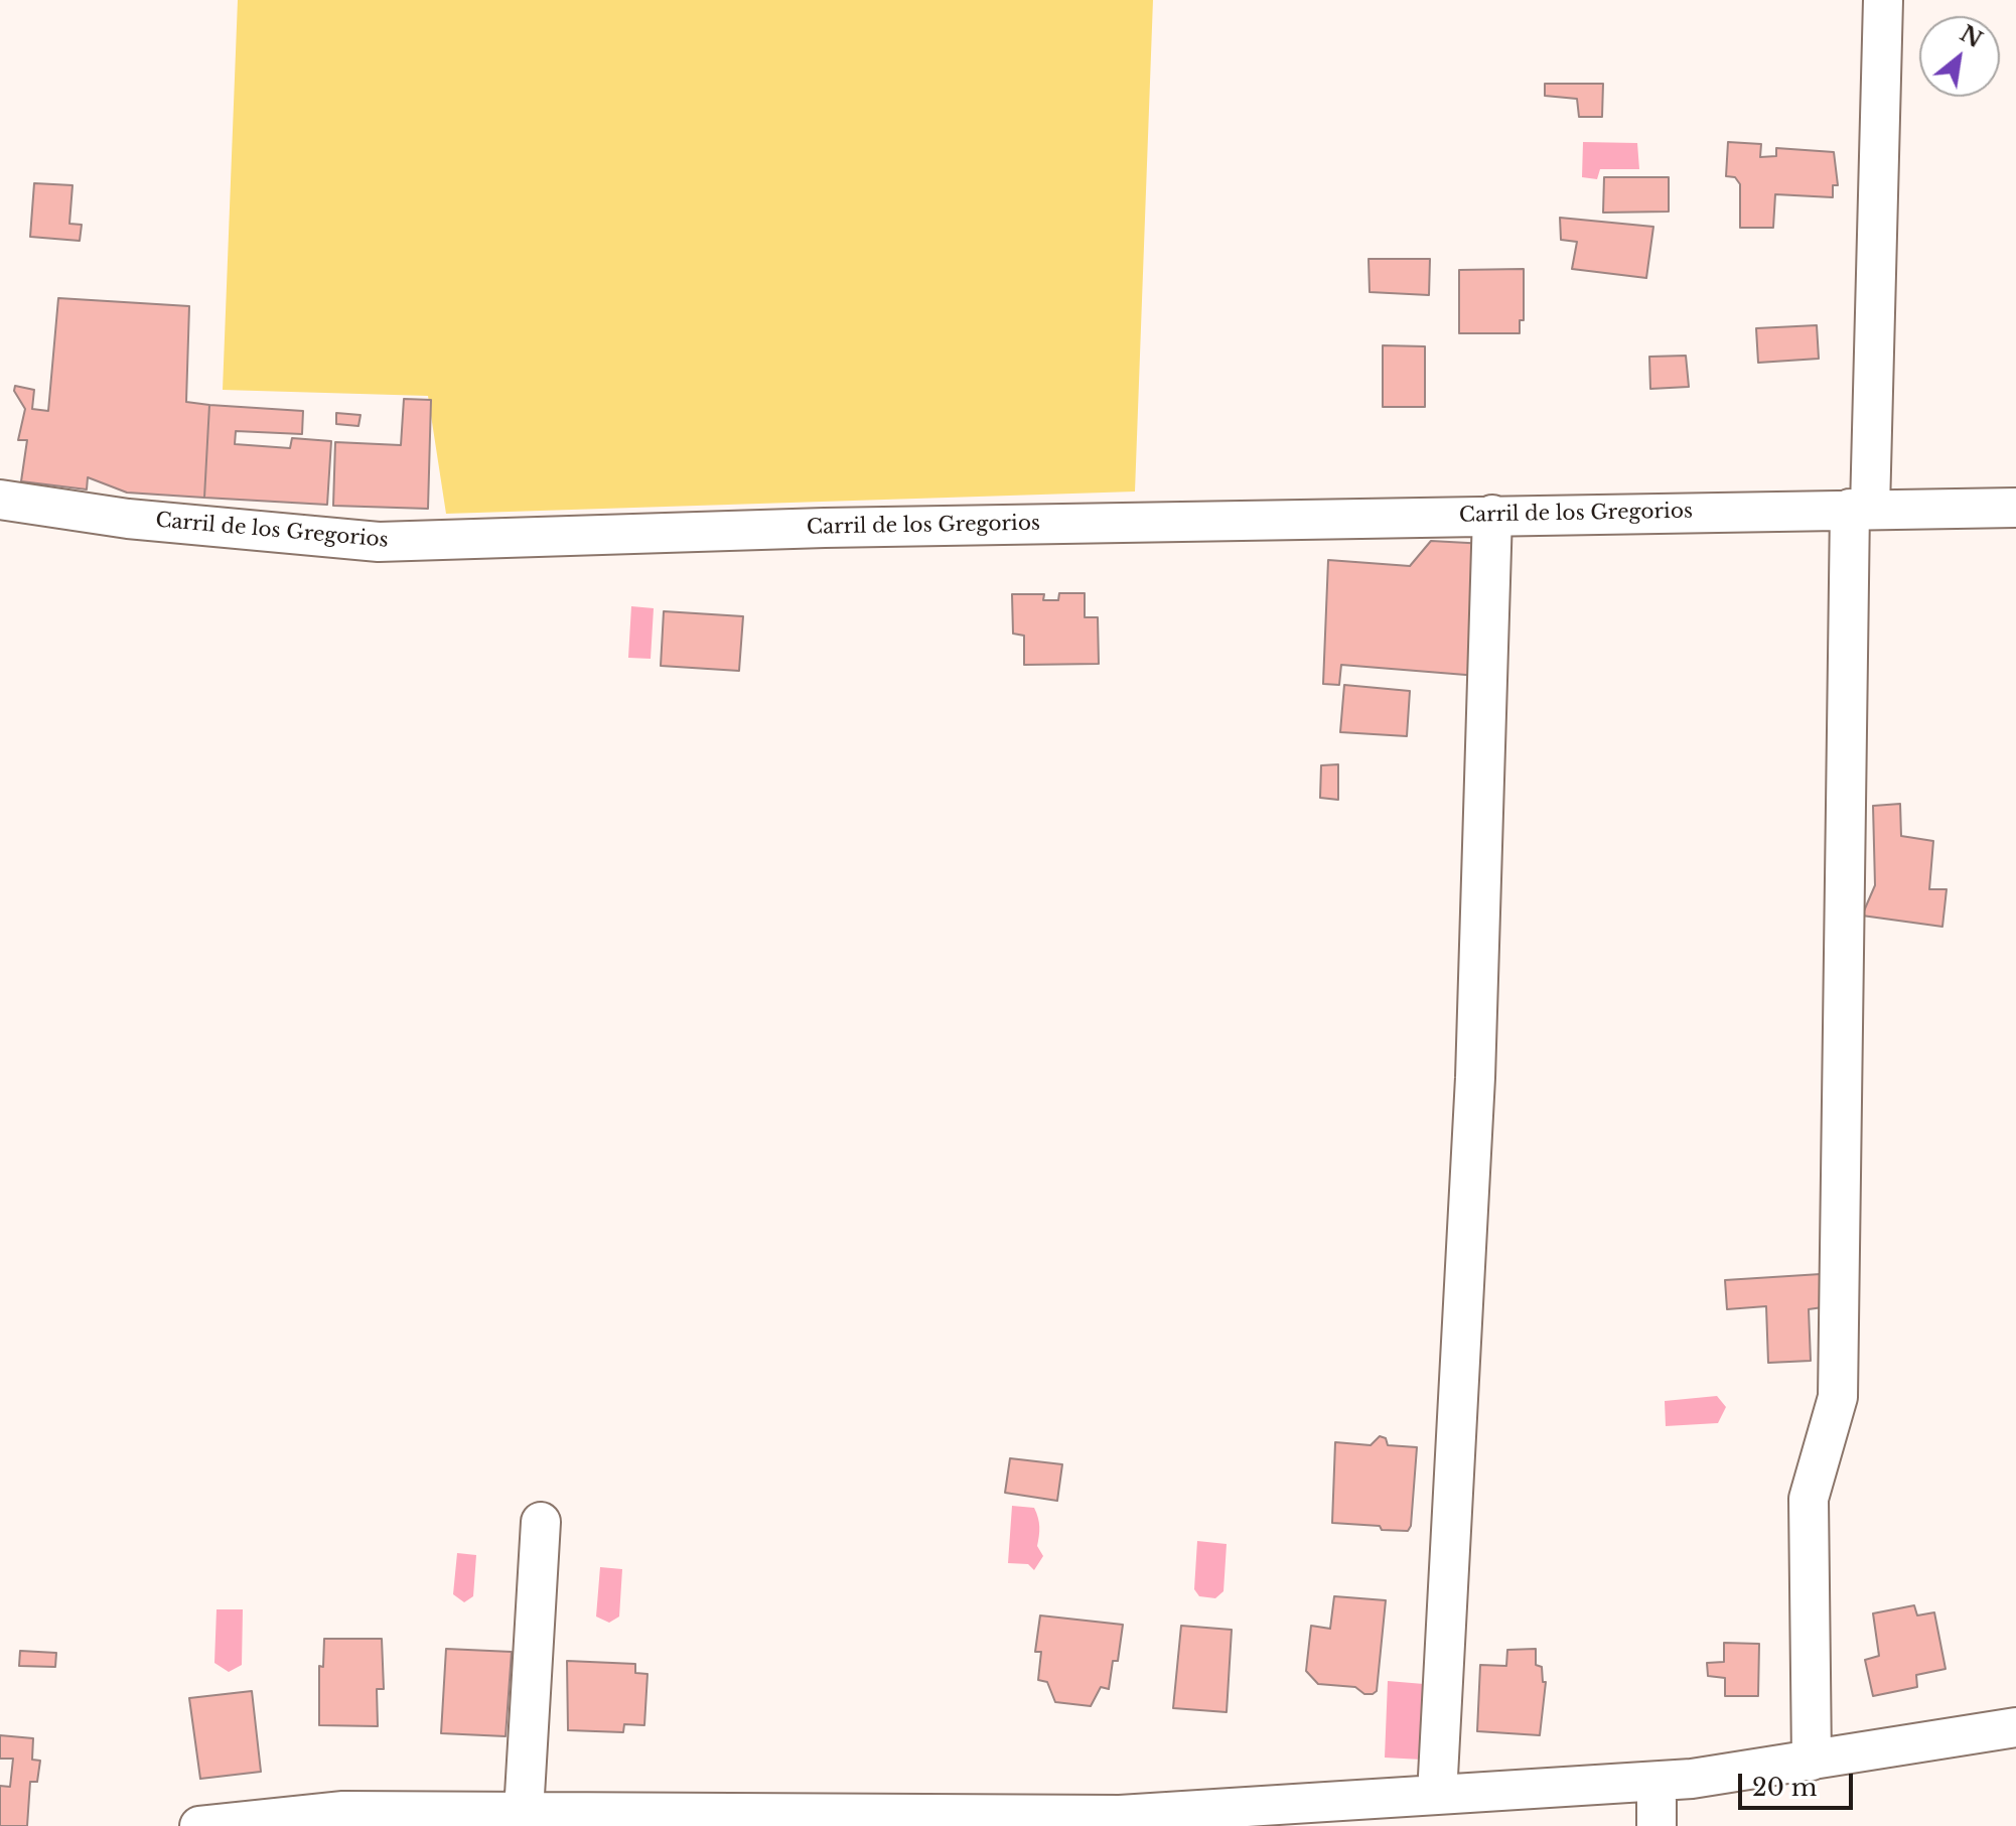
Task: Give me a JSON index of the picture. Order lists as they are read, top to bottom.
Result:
{
  "streets": {
    "street": ["Carril de los Gregorios"]
  },
  "scale_bar": "20 m",
  "north": "top right"
}
